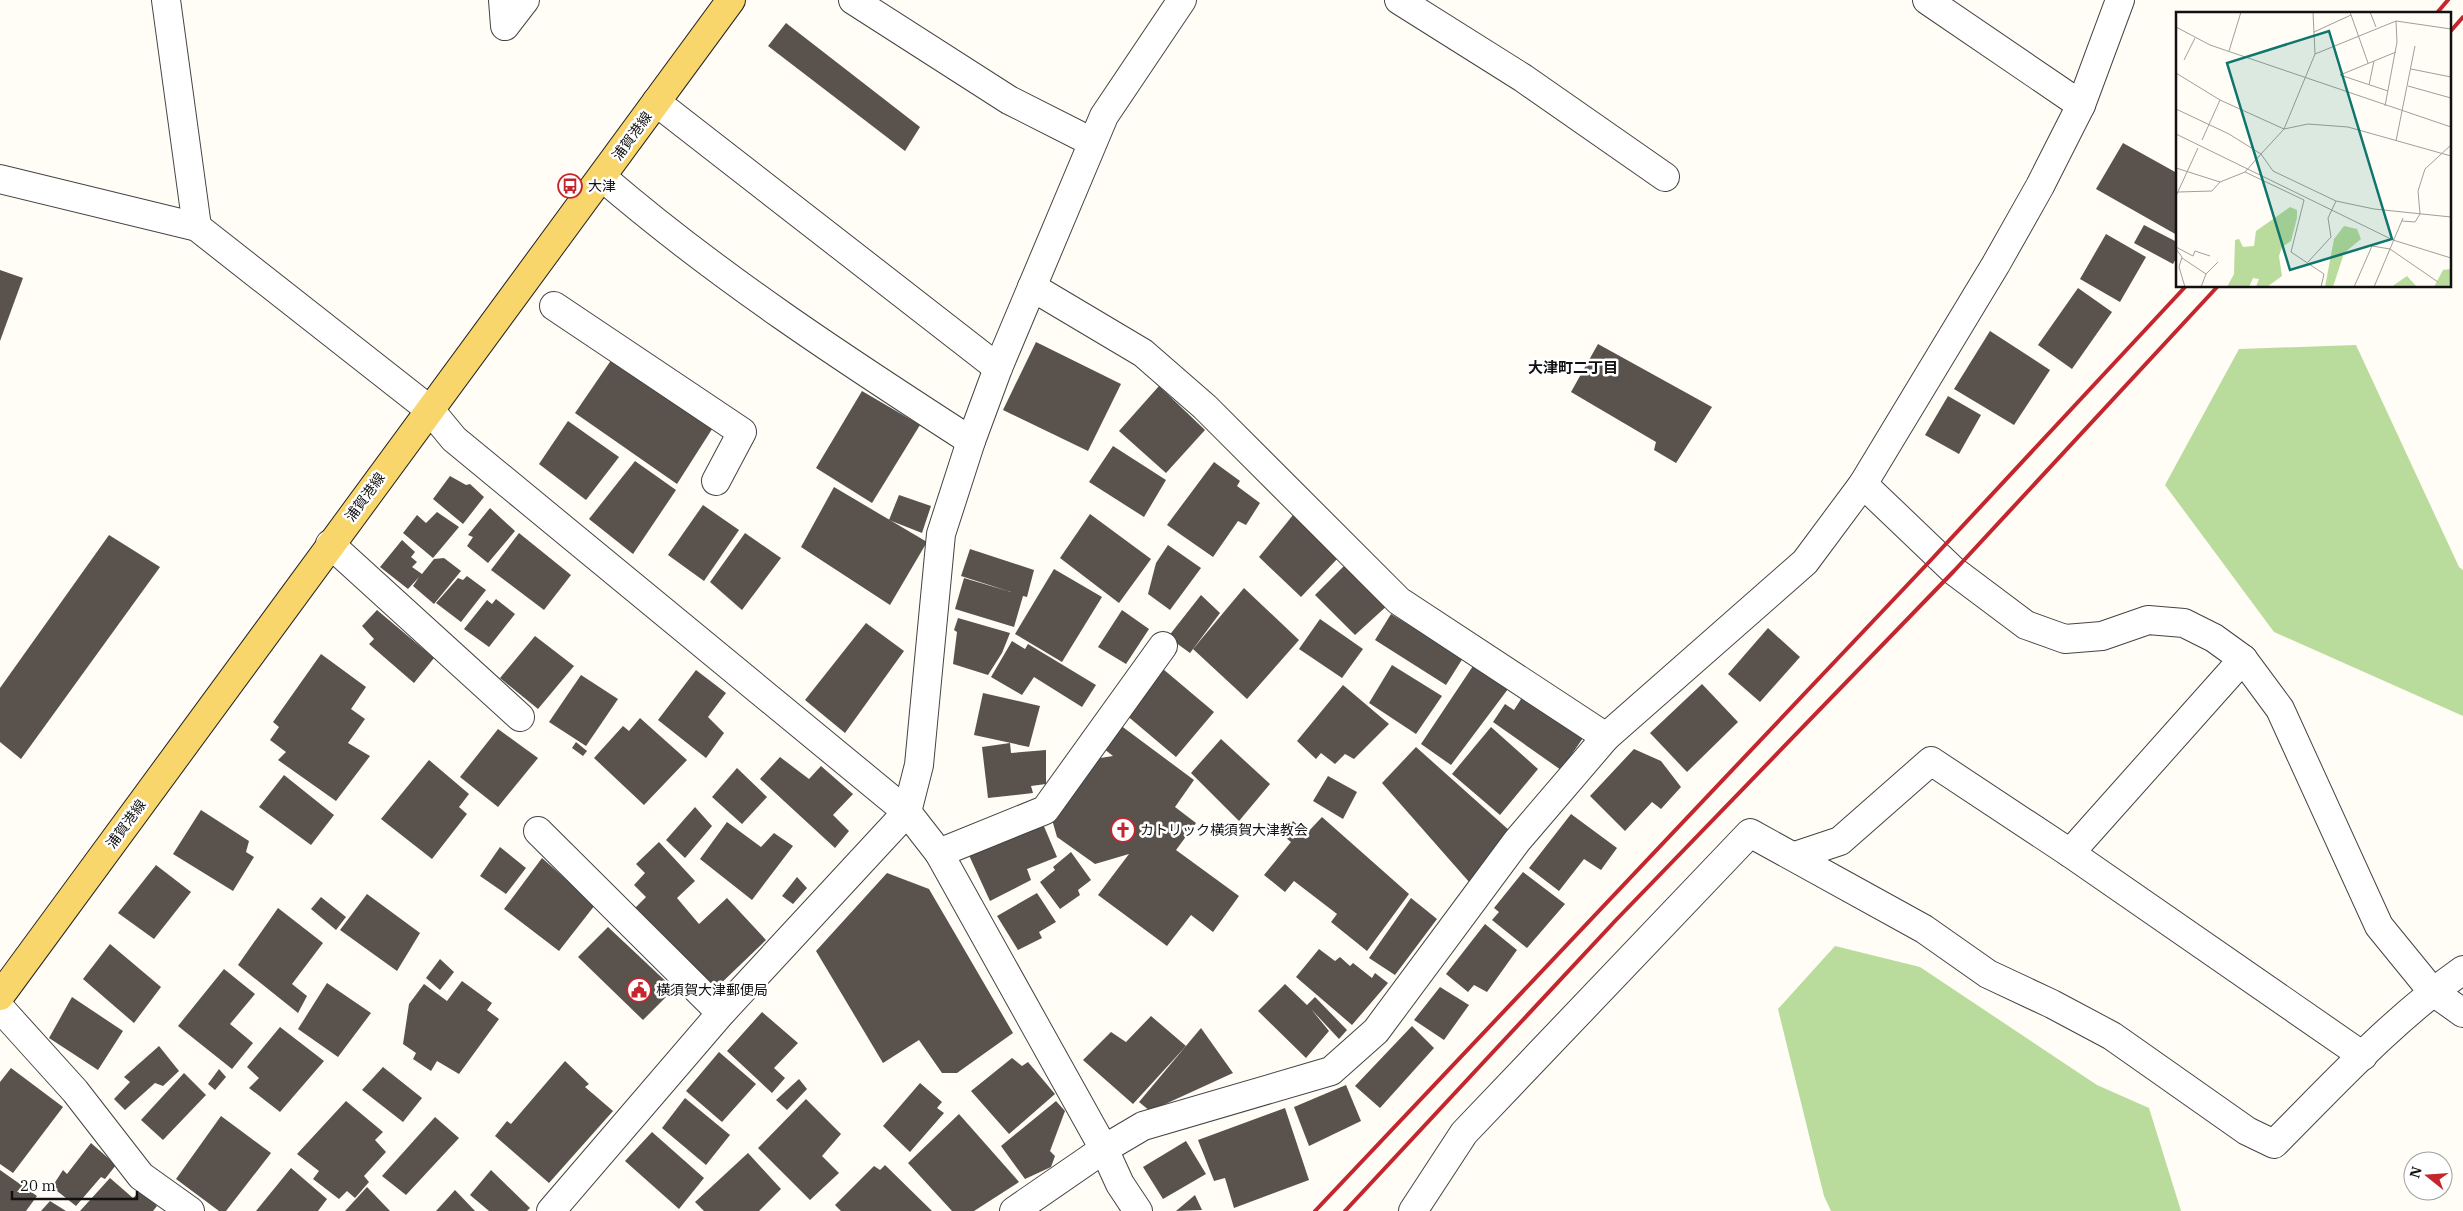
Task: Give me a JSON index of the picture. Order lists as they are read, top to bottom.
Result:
{
  "streets": {
    "main road": ["浦賀港線"]
  },
  "districts": ["大津町二丁目"],
  "places": {
    "bus stop": ["大津"],
    "church": ["カトリック横須賀大津教会"],
    "public building": ["横須賀大津郵便局"]
  },
  "scale_bar": "20 m",
  "north": "left"
}
